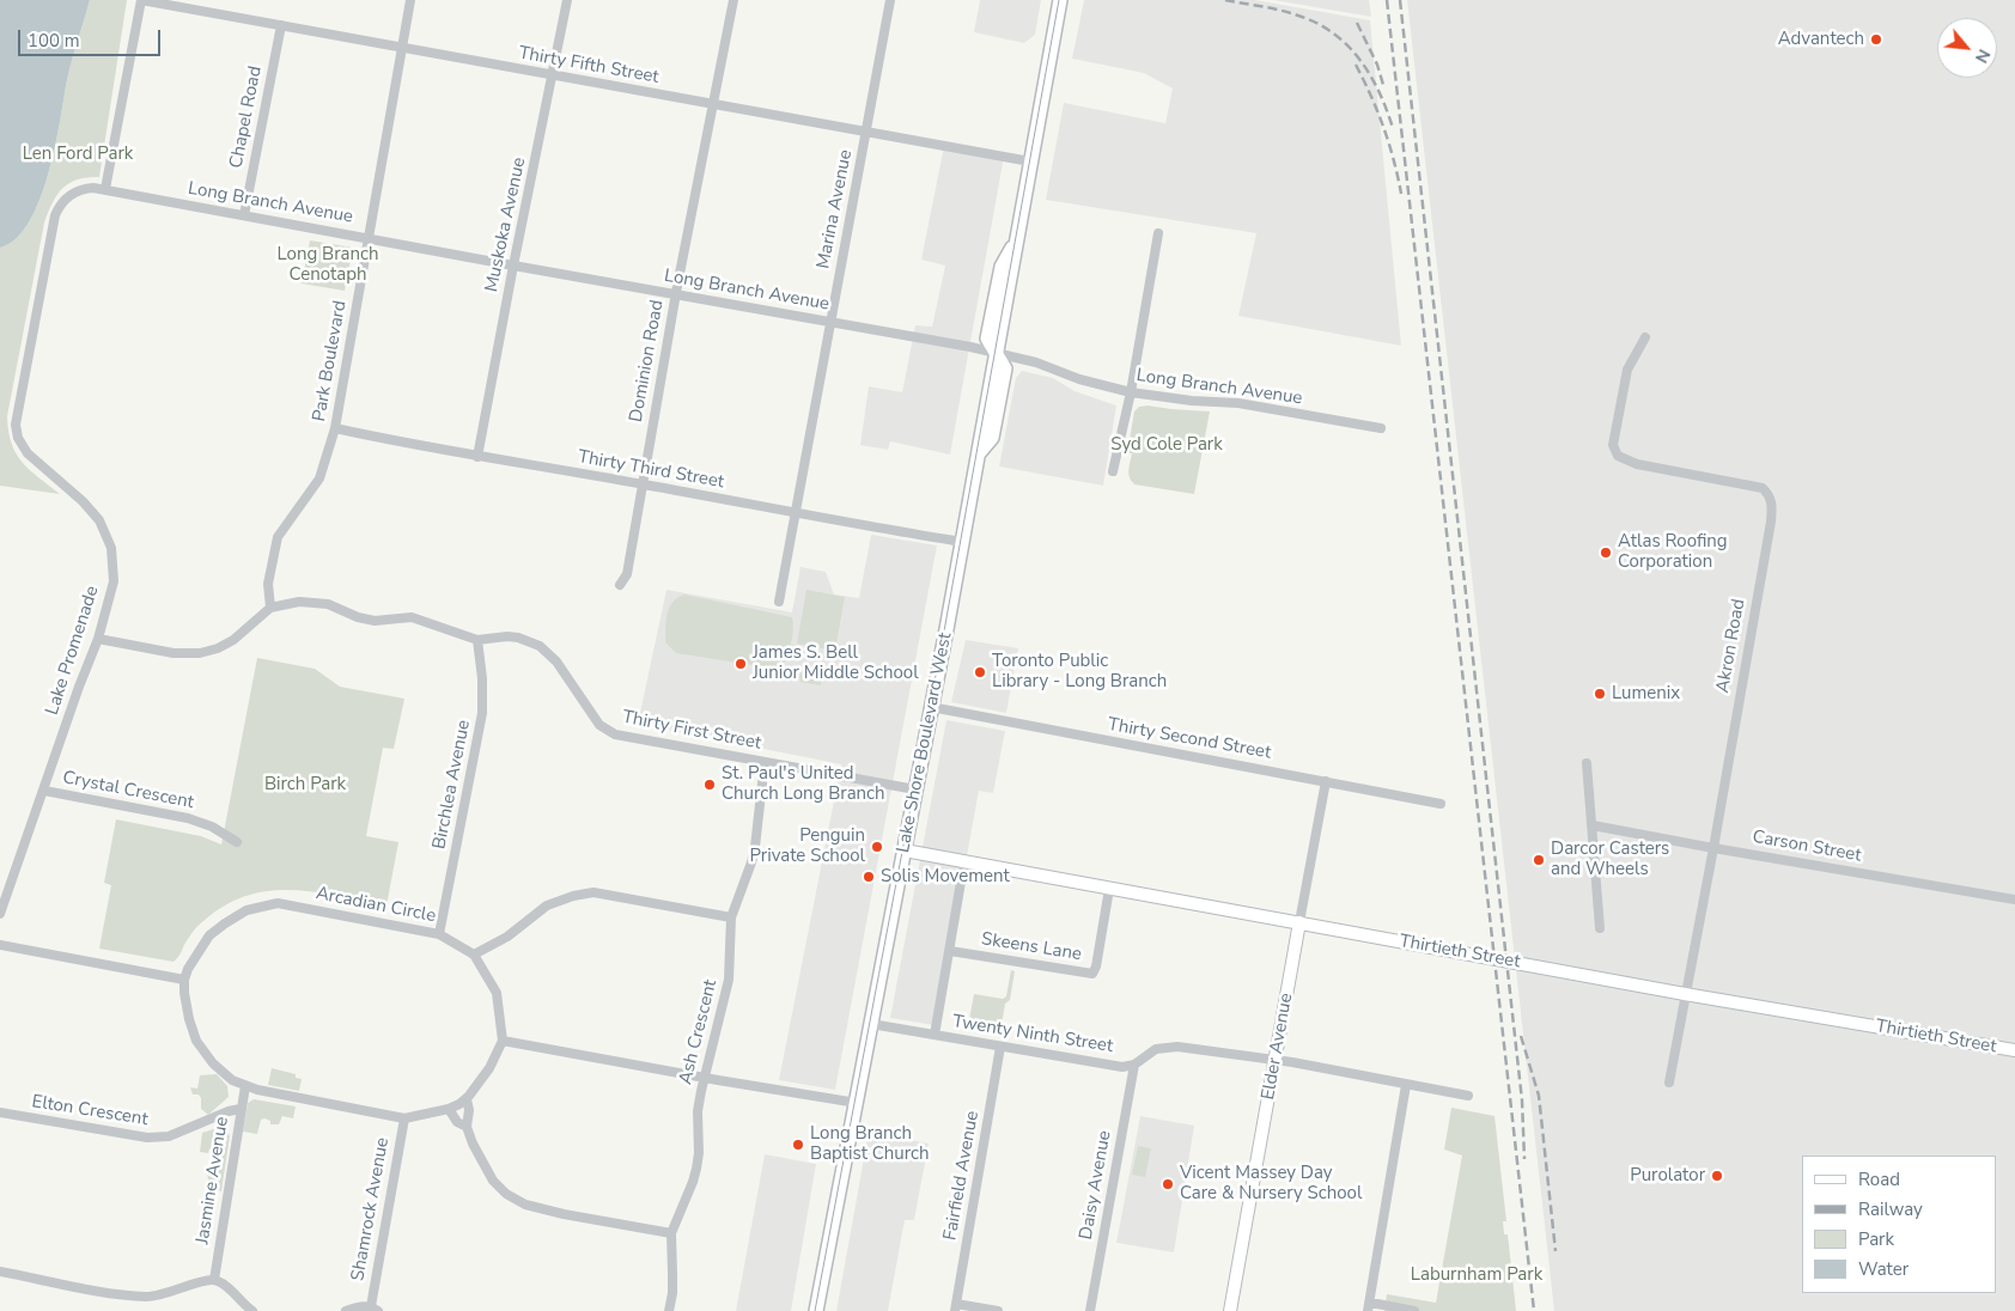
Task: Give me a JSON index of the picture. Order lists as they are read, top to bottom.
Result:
{
  "streets": {
    "main road": ["Lake Shore Boulevard West"],
    "street": [
      "Thirty Fifth Street",
      "Chapel Road",
      "Long Branch Avenue",
      "Marina Avenue",
      "Muskoka Avenue",
      "Park Boulevard",
      "Dominion Road",
      "Thirty Third Street",
      "Akron Road",
      "Lake Promenade",
      "Thirty First Street",
      "Thirty Second Street",
      "Birchlea Avenue",
      "Crystal Crescent",
      "Carson Street",
      "Arcadian Circle",
      "Skeens Lane",
      "Thirtieth Street",
      "Ash Crescent",
      "Twenty Ninth Street",
      "Elder Avenue",
      "Elton Crescent",
      "Fairfield Avenue",
      "Jasmine Avenue",
      "Daisy Avenue",
      "Shamrock Avenue"
    ]
  },
  "crossings": [
    ["Thirty Fifth Street", "Chapel Road"],
    ["Thirty Fifth Street", "Marina Avenue"],
    ["Thirty Fifth Street", "Muskoka Avenue"],
    ["Thirty Fifth Street", "Park Boulevard"],
    ["Thirty Fifth Street", "Dominion Road"],
    ["Thirty Fifth Street", "Lake Shore Boulevard West"],
    ["Chapel Road", "Long Branch Avenue"],
    ["Long Branch Avenue", "Marina Avenue"],
    ["Long Branch Avenue", "Muskoka Avenue"],
    ["Long Branch Avenue", "Park Boulevard"],
    ["Long Branch Avenue", "Dominion Road"],
    ["Long Branch Avenue", "Lake Promenade"],
    ["Long Branch Avenue", "Lake Shore Boulevard West"],
    ["Marina Avenue", "Thirty Third Street"],
    ["Muskoka Avenue", "Thirty Third Street"],
    ["Park Boulevard", "Thirty Third Street"],
    ["Park Boulevard", "Thirty First Street"],
    ["Dominion Road", "Thirty Third Street"],
    ["Thirty Third Street", "Lake Shore Boulevard West"],
    ["Akron Road", "Carson Street"],
    ["Akron Road", "Thirtieth Street"],
    ["Lake Promenade", "Thirty First Street"],
    ["Lake Promenade", "Crystal Crescent"],
    ["Thirty First Street", "Lake Shore Boulevard West"],
    ["Thirty First Street", "Birchlea Avenue"],
    ["Thirty First Street", "Ash Crescent"],
    ["Thirty Second Street", "Lake Shore Boulevard West"],
    ["Thirty Second Street", "Elder Avenue"],
    ["Lake Shore Boulevard West", "Thirtieth Street"],
    ["Lake Shore Boulevard West", "Twenty Ninth Street"],
    ["Birchlea Avenue", "Arcadian Circle"],
    ["Skeens Lane", "Thirtieth Street"],
    ["Thirtieth Street", "Elder Avenue"],
    ["Twenty Ninth Street", "Elder Avenue"],
    ["Twenty Ninth Street", "Fairfield Avenue"],
    ["Twenty Ninth Street", "Daisy Avenue"],
    ["Elton Crescent", "Jasmine Avenue"]
  ],
  "parks": [
    "Len Ford Park",
    "Long Branch Cenotaph",
    "Syd Cole Park",
    "Birch Park",
    "Laburnham Park"
  ],
  "places": [
    "Advantech",
    "Atlas Roofing Corporation",
    "James S. Bell Junior Middle School",
    "Toronto Public Library - Long Branch",
    "Lumenix",
    "St. Paul's United Church Long Branch",
    "Penguin Private School",
    "Darcor Casters and Wheels",
    "Solis Movement",
    "Long Branch Baptist Church",
    "Purolator",
    "Vicent Massey Day Care & Nursery School"
  ],
  "legend": [
    "Road",
    "Railway",
    "Park",
    "Water"
  ],
  "scale_bar": "100 m",
  "north": "bottom right"
}
